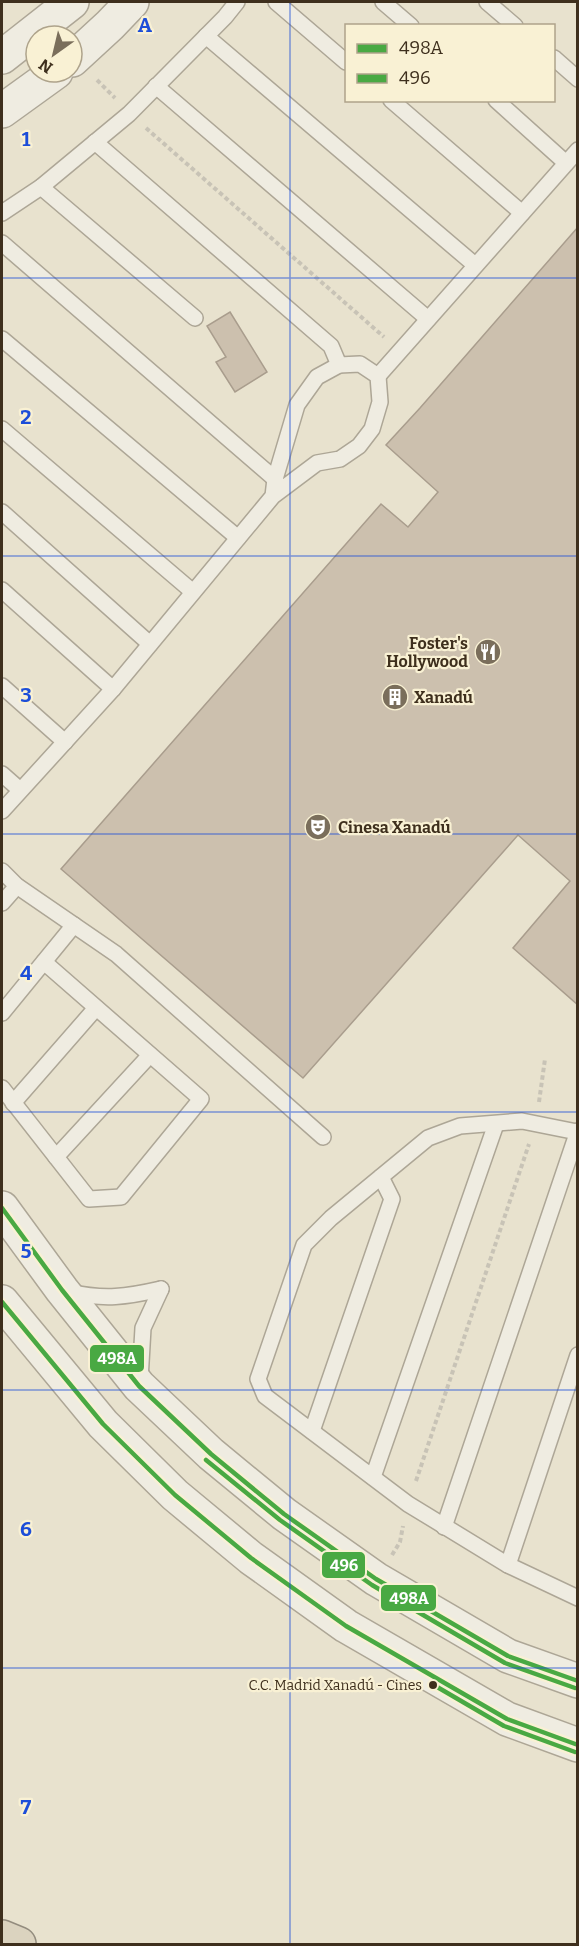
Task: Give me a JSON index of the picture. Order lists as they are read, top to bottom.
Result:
{
  "places": {
    "restaurant": ["Foster's Hollywood"],
    "building": ["Xanadú"],
    "theatre": ["Cinesa Xanadú"],
    "other": ["C.C. Madrid Xanadú - Cines"]
  },
  "lines": ["transit line 498A", "transit line 496"],
  "legend": ["498A", "496"],
  "north": "bottom left",
  "grid": {
    "columns": ["A"],
    "rows": [
      "1",
      "2",
      "3",
      "4",
      "5",
      "6",
      "7"
    ]
  }
}
